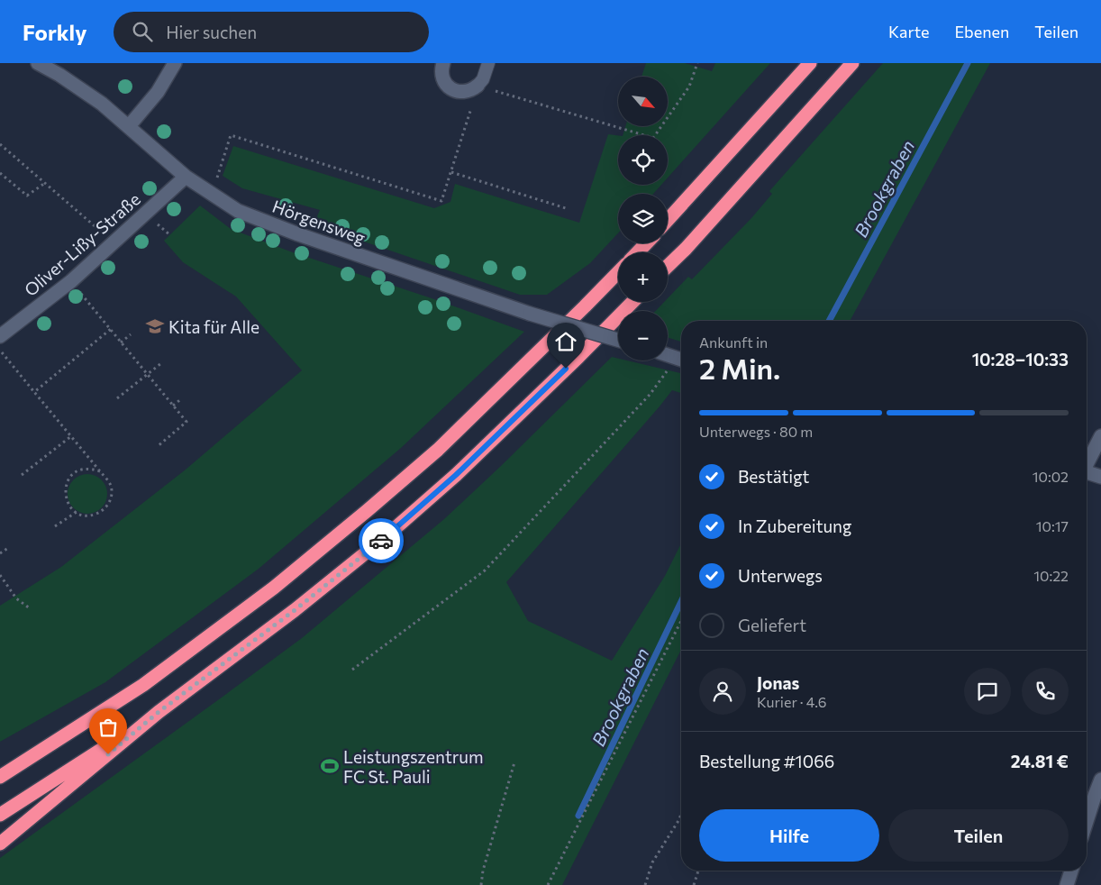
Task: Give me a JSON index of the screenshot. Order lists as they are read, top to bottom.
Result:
{
  "streets": {
    "street": ["Hörgensweg", "Oliver-Lißy-Straße"]
  },
  "crossings": [
    ["Hörgensweg", "Oliver-Lißy-Straße"]
  ],
  "water": ["Brookgraben"],
  "places": {
    "school or university": ["Kita für Alle"],
    "sports": ["Leistungszentrum FC St. Pauli"]
  },
  "north": "bottom right",
  "page": {
    "header": "Forkly",
    "search": "Hier suchen",
    "nav": ["Karte", "Ebenen", "Teilen"],
    "map_buttons": ["+", "−"],
    "heading": ["2 Min.", "Ankunft in", "10:28–10:33"],
    "panel": [
      "Jonas",
      "Kurier · 4.6",
      "Bestellung #1066",
      "24.81 €"
    ],
    "bar": "Unterwegs · 80 m",
    "list": [
      ["Bestätigt", "10:02"],
      ["In Zubereitung", "10:17"],
      ["Unterwegs", "10:22"],
      "Geliefert"
    ],
    "buttons": ["Hilfe", "Teilen"]
  }
}
